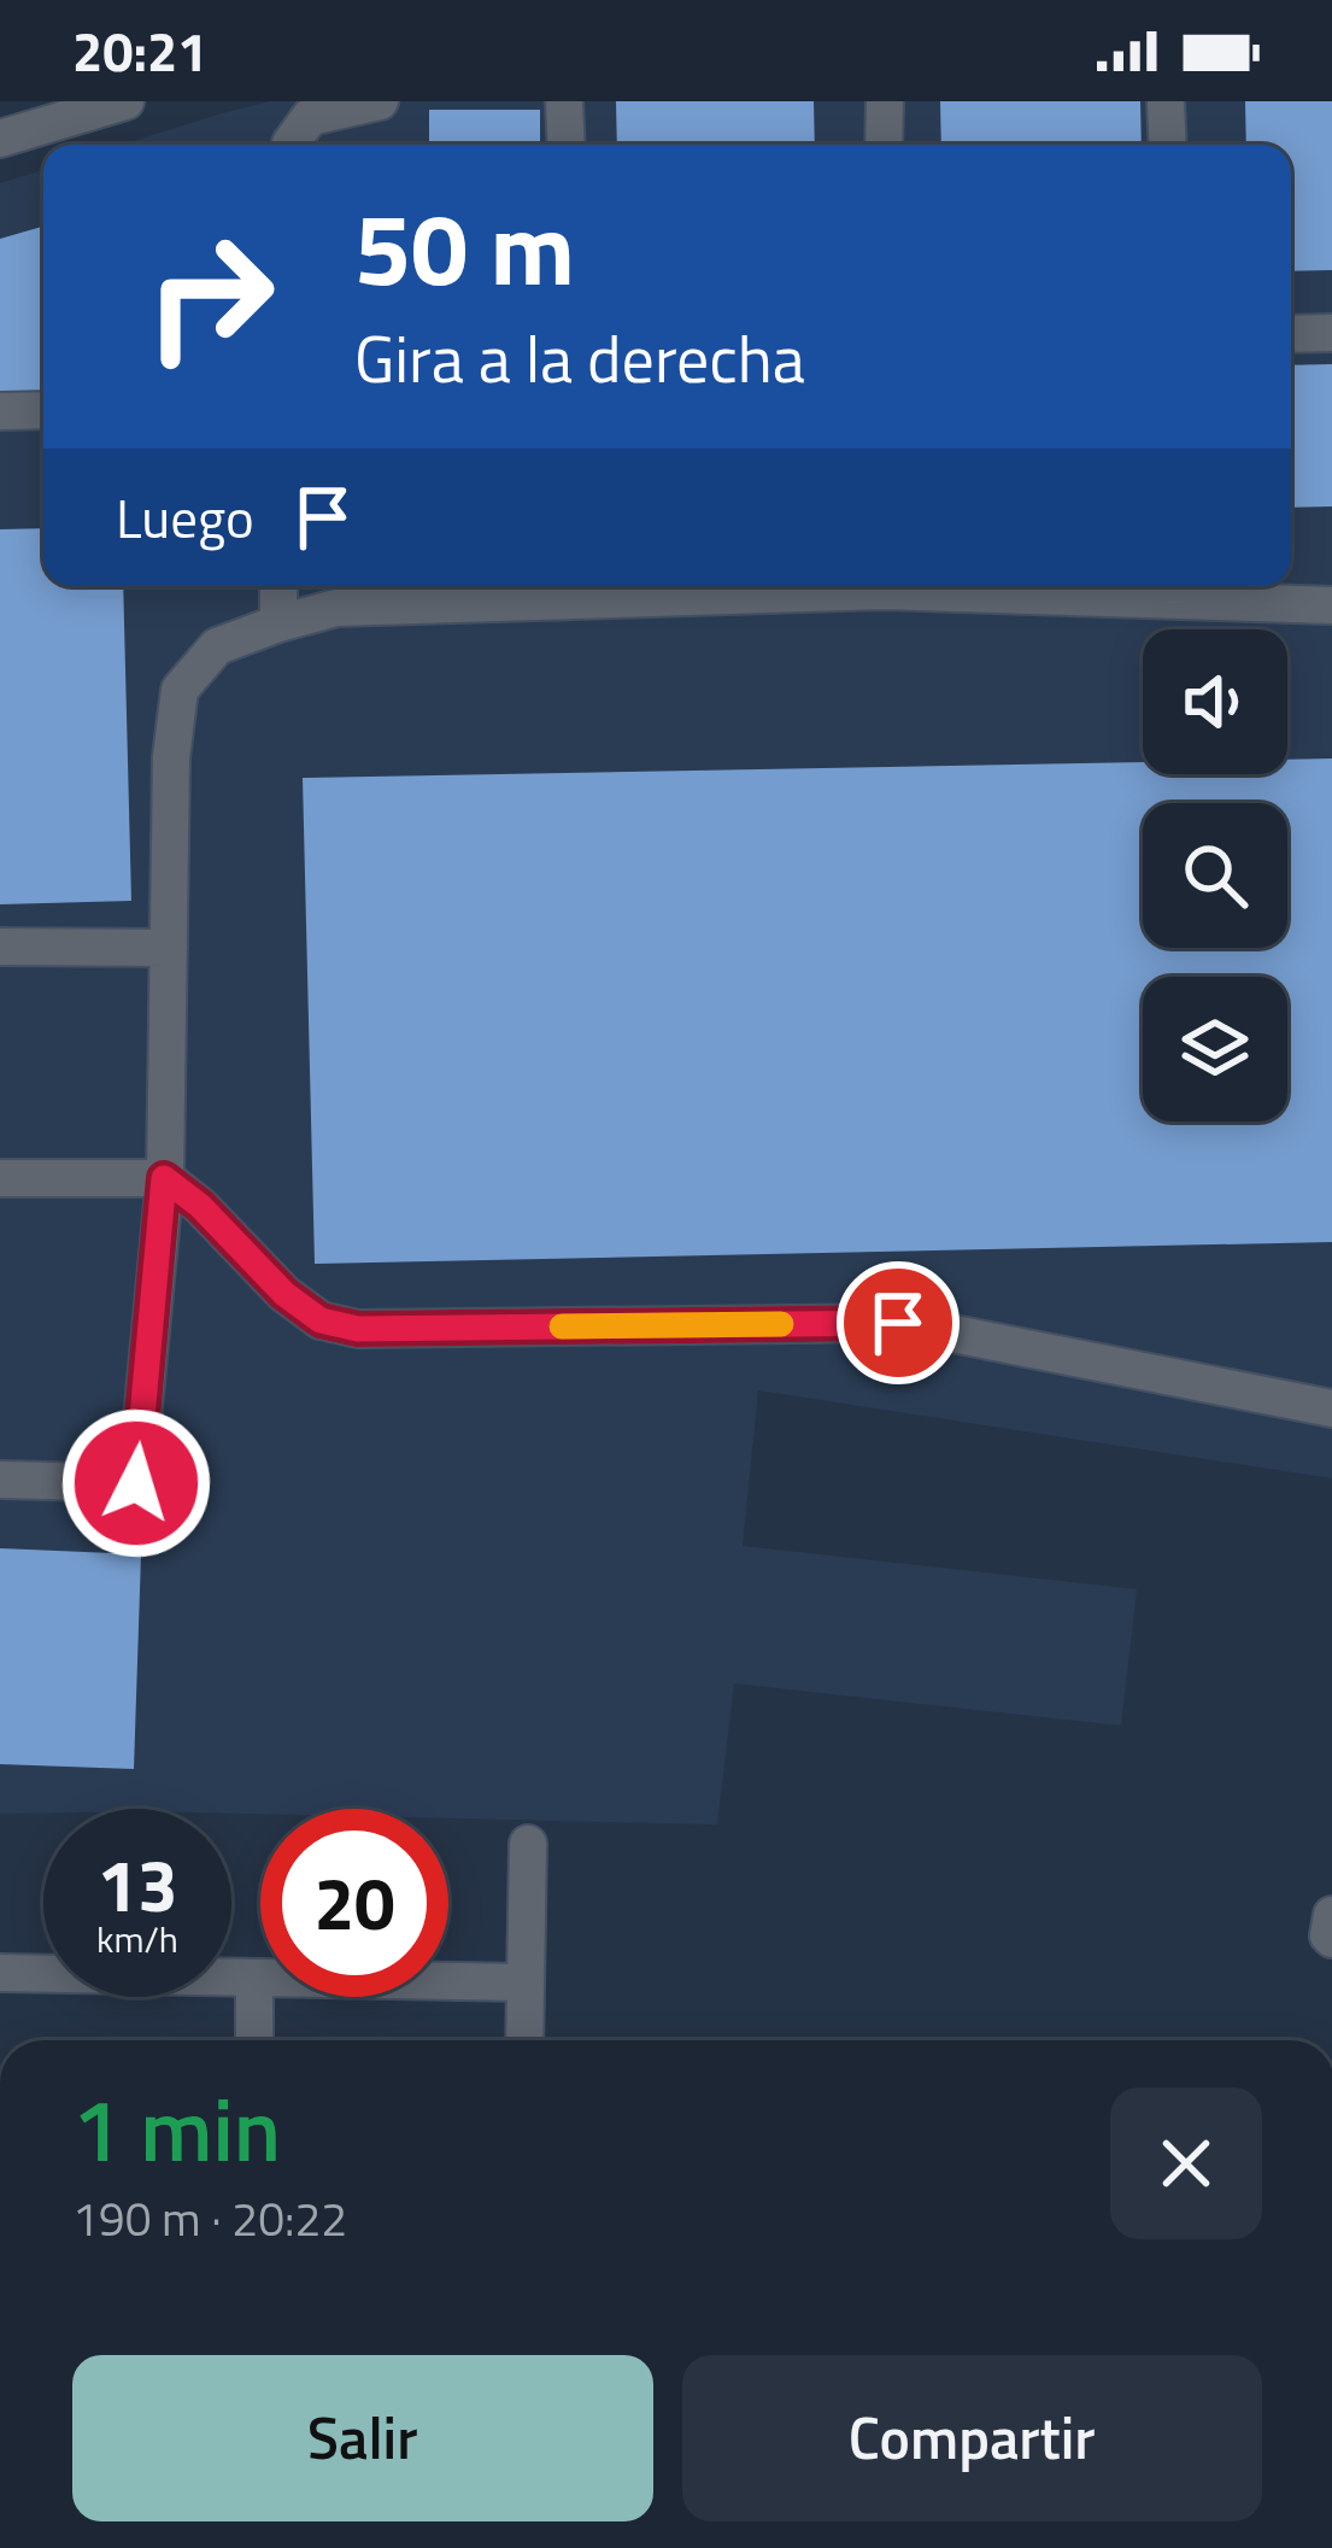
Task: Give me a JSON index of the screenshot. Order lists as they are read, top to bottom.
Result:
{
  "page": {
    "status": "20:21",
    "turn": ["50 m", "Gira a la derecha"],
    "then": "Luego",
    "speed": "13 km/h",
    "limit": "20",
    "heading": ["1 min", "190 m · 20:22"],
    "buttons": ["Salir", "Compartir"]
  }
}
